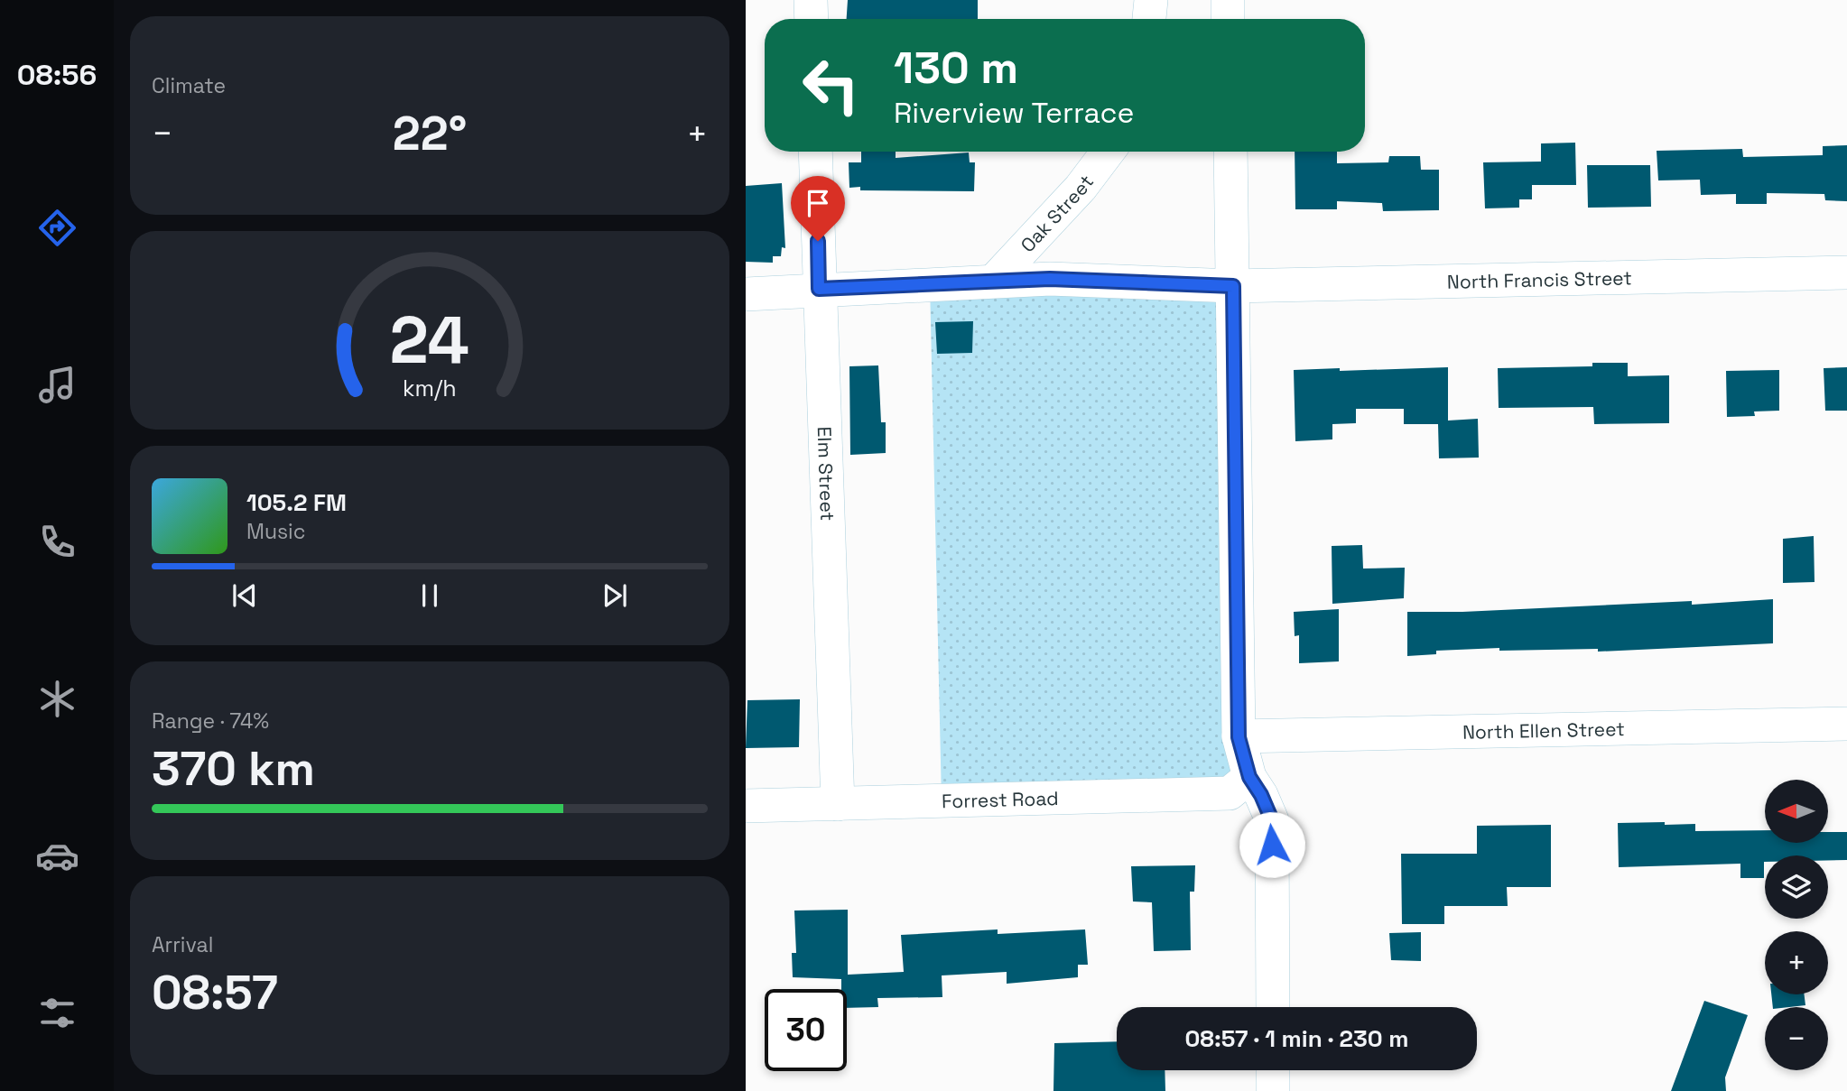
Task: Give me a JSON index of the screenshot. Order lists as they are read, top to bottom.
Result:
{
  "streets": {
    "street": [
      "Oak Street",
      "North Francis Street",
      "Elm Street",
      "North Ellen Street",
      "Forrest Road"
    ]
  },
  "crossings": [
    ["Oak Street", "North Francis Street"],
    ["North Francis Street", "Elm Street"],
    ["Elm Street", "Forrest Road"]
  ],
  "north": "left",
  "page": {
    "tabs": "08:56",
    "tile": [
      "Climate",
      ["Range · 74%", "370 km"],
      ["Arrival", "08:57"]
    ],
    "turn": ["130 m", "Riverview Terrace"],
    "heat": ["−", "22°", "+"],
    "song": ["105.2 FM", "Music"],
    "map_buttons": ["+", "−"],
    "limit": "30",
    "trip": "08:57 · 1 min · 230 m",
    "gauge": ["24", "km/h"]
  }
}
